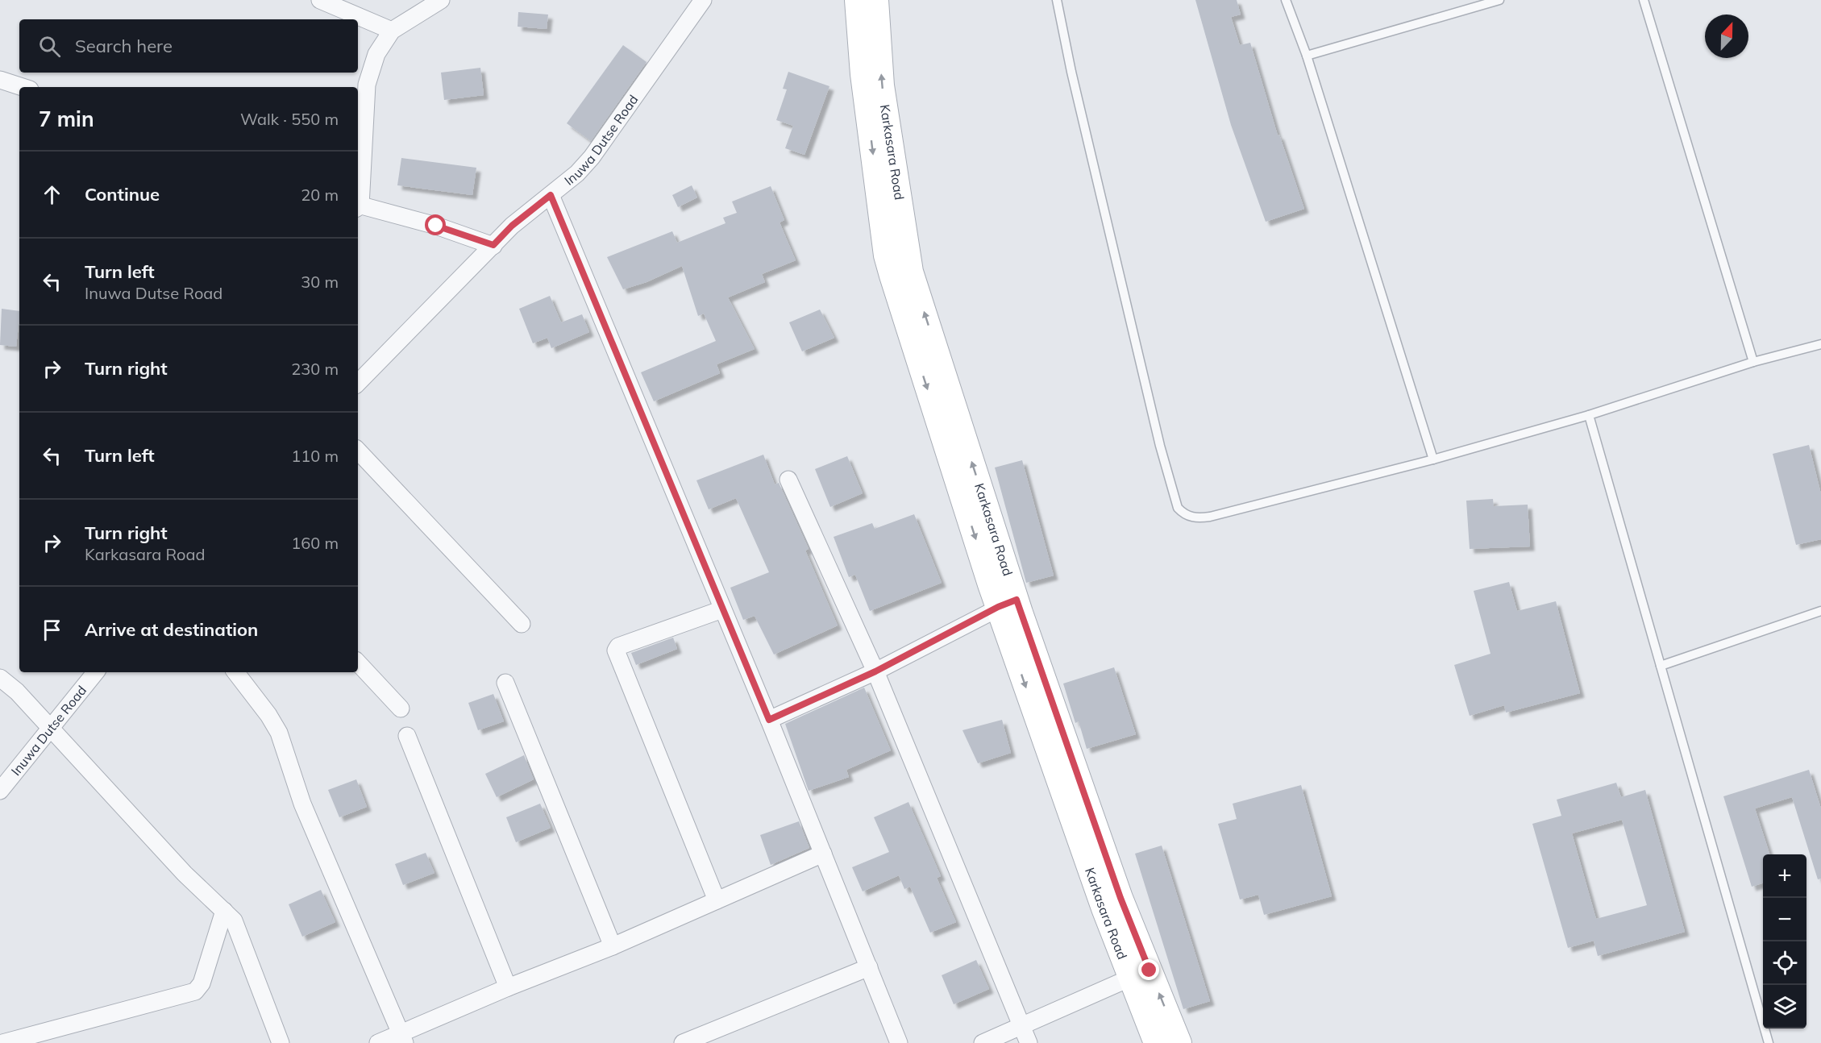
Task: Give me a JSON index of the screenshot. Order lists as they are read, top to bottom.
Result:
{
  "streets": {
    "main road": ["Karkasara Road"],
    "street": ["Inuwa Dutse Road"]
  },
  "north": "top",
  "page": {
    "search": "Search here",
    "heading": ["7 min", "Walk · 550 m"],
    "list": [
      ["Continue", "20 m"],
      ["Turn left", "Inuwa Dutse Road", "30 m"],
      ["Turn right", "230 m"],
      ["Turn left", "110 m"],
      ["Turn right", "Karkasara Road", "160 m"],
      "Arrive at destination"
    ],
    "map_buttons": ["+", "−"]
  }
}
